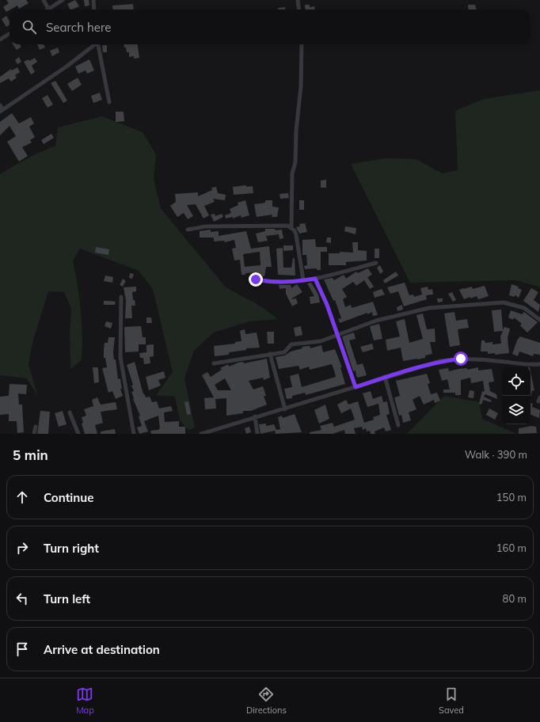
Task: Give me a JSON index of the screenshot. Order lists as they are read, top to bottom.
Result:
{
  "page": {
    "search": "Search here",
    "heading": ["5 min", "Walk · 390 m"],
    "list": [
      ["Continue", "150 m"],
      ["Turn right", "160 m"],
      ["Turn left", "80 m"],
      "Arrive at destination"
    ],
    "nav": ["Map", "Directions", "Saved"]
  }
}
